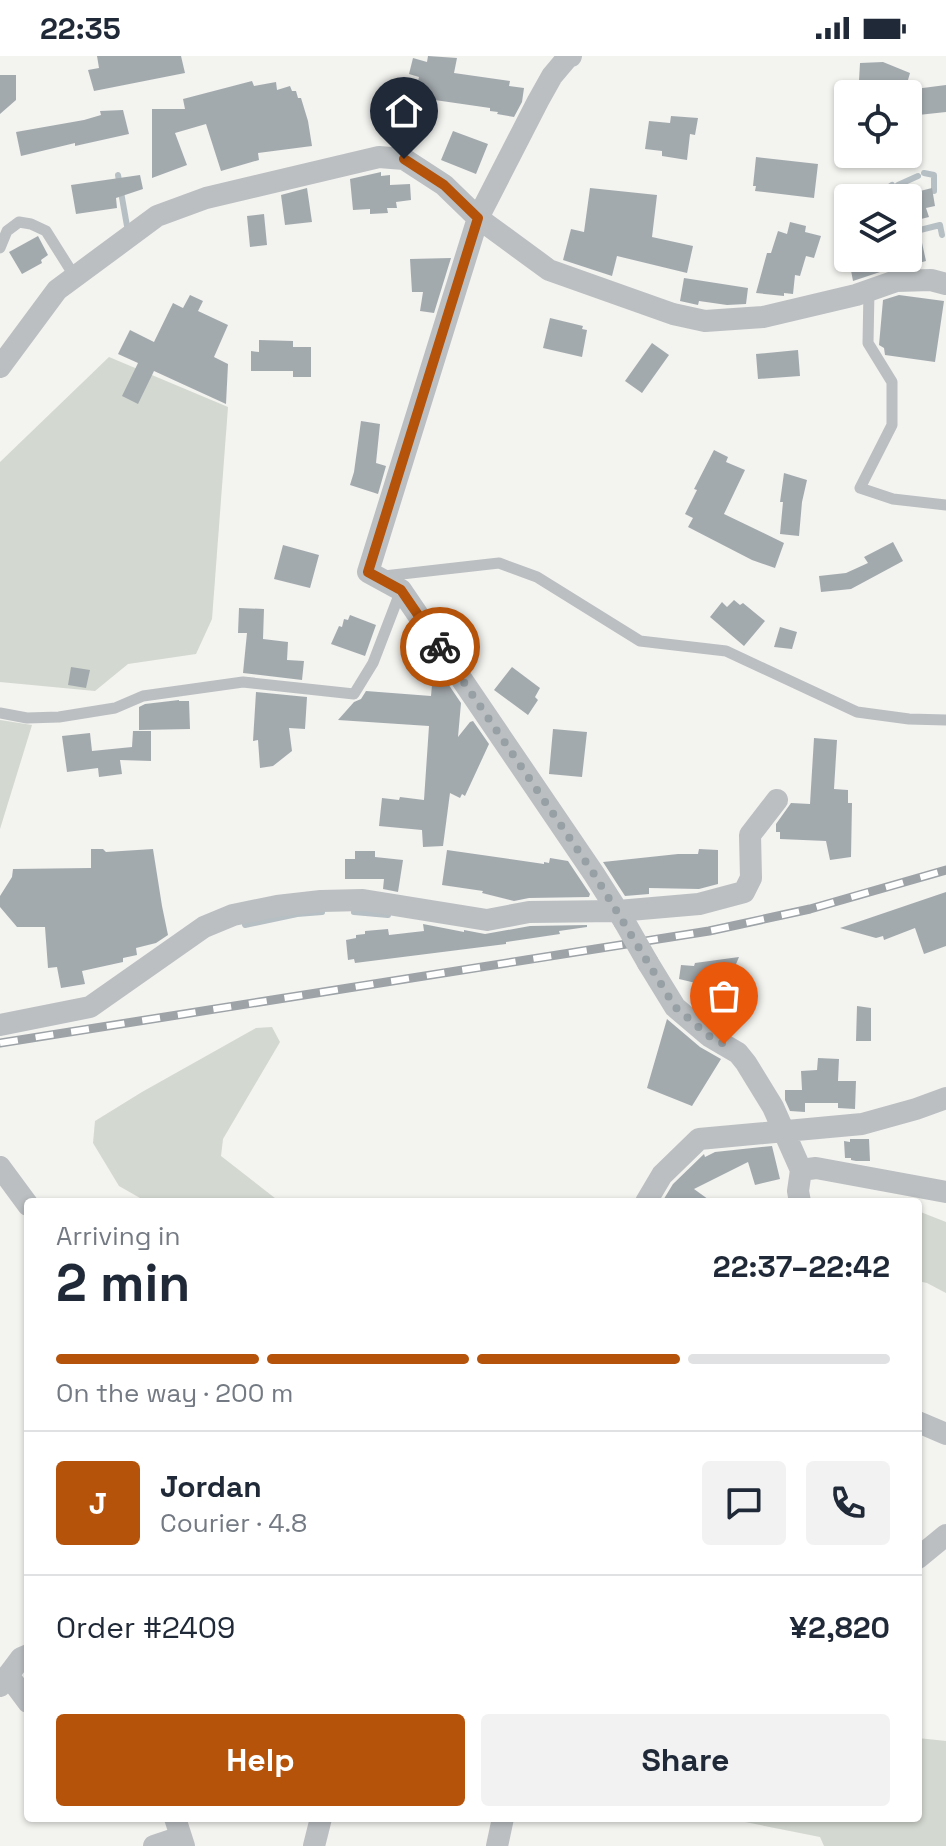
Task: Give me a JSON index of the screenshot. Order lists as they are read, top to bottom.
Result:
{
  "page": {
    "status": "22:35",
    "heading": ["2 min", "Arriving in", "22:37–22:42"],
    "panel": [
      "Jordan",
      "Courier · 4.8",
      "Order #2409",
      "¥2,820"
    ],
    "bar": "On the way · 200 m",
    "round": "J",
    "buttons": ["Help", "Share"]
  }
}
